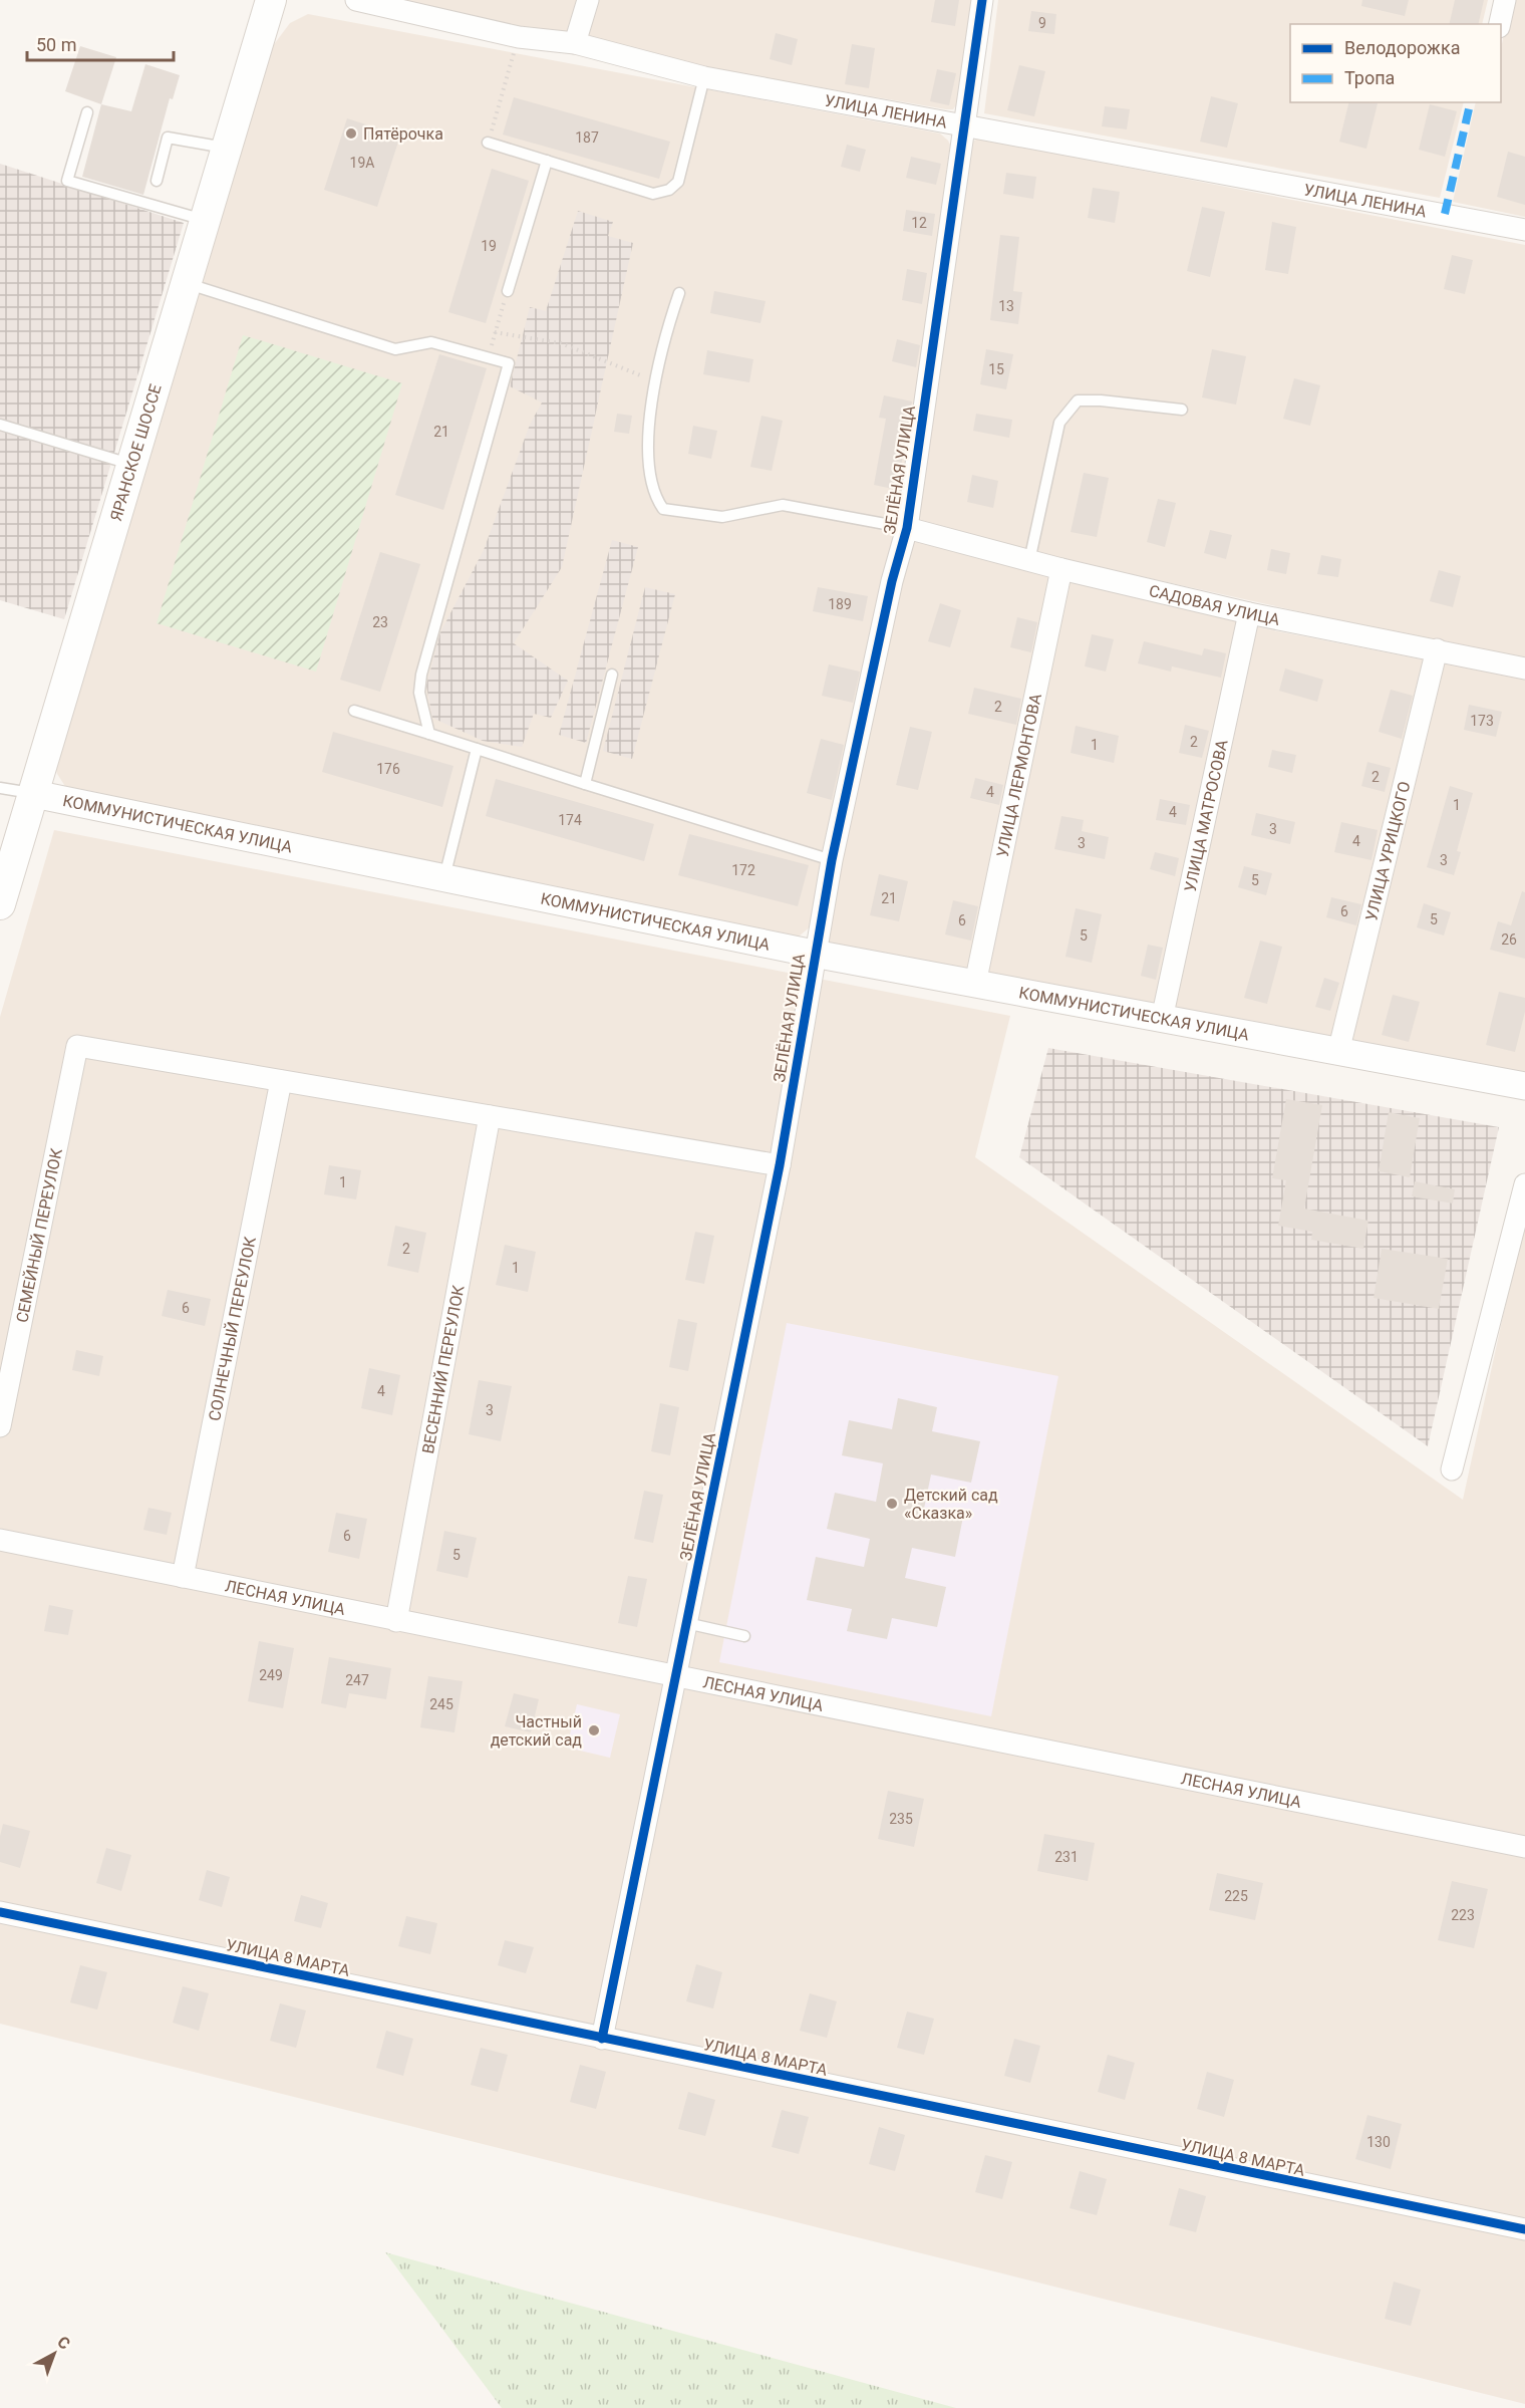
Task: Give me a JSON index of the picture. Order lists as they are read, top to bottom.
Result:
{
  "streets": {
    "main road": ["ЯРАНСКОЕ ШОССЕ"],
    "street": [
      "УЛИЦА ЛЕНИНА",
      "ЗЕЛЁНАЯ УЛИЦА",
      "САДОВАЯ УЛИЦА",
      "УЛИЦА ЛЕРМОНТОВА",
      "УЛИЦА МАТРОСОВА",
      "КОММУНИСТИЧЕСКАЯ УЛИЦА",
      "УЛИЦА УРИЦКОГО",
      "СЕМЕЙНЫЙ ПЕРЕУЛОК",
      "СОЛНЕЧНЫЙ ПЕРЕУЛОК",
      "ВЕСЕННИЙ ПЕРЕУЛОК",
      "ЛЕСНАЯ УЛИЦА",
      "УЛИЦА 8 МАРТА"
    ]
  },
  "crossings": [
    ["УЛИЦА ЛЕНИНА", "ЗЕЛЁНАЯ УЛИЦА"],
    ["ЯРАНСКОЕ ШОССЕ", "КОММУНИСТИЧЕСКАЯ УЛИЦА"],
    ["ЗЕЛЁНАЯ УЛИЦА", "САДОВАЯ УЛИЦА"],
    ["ЗЕЛЁНАЯ УЛИЦА", "КОММУНИСТИЧЕСКАЯ УЛИЦА"],
    ["ЗЕЛЁНАЯ УЛИЦА", "ЛЕСНАЯ УЛИЦА"],
    ["ЗЕЛЁНАЯ УЛИЦА", "УЛИЦА 8 МАРТА"],
    ["САДОВАЯ УЛИЦА", "УЛИЦА ЛЕРМОНТОВА"],
    ["САДОВАЯ УЛИЦА", "УЛИЦА МАТРОСОВА"],
    ["САДОВАЯ УЛИЦА", "УЛИЦА УРИЦКОГО"],
    ["УЛИЦА ЛЕРМОНТОВА", "КОММУНИСТИЧЕСКАЯ УЛИЦА"],
    ["УЛИЦА МАТРОСОВА", "КОММУНИСТИЧЕСКАЯ УЛИЦА"],
    ["КОММУНИСТИЧЕСКАЯ УЛИЦА", "УЛИЦА УРИЦКОГО"],
    ["СЕМЕЙНЫЙ ПЕРЕУЛОК", "СОЛНЕЧНЫЙ ПЕРЕУЛОК"],
    ["СОЛНЕЧНЫЙ ПЕРЕУЛОК", "ЛЕСНАЯ УЛИЦА"],
    ["ВЕСЕННИЙ ПЕРЕУЛОК", "ЛЕСНАЯ УЛИЦА"]
  ],
  "places": ["Пятёрочка", "Детский сад «Сказка»", "Частный детский сад"],
  "house_numbers": [
    "9",
    "187",
    "19А",
    "12",
    "19",
    "13",
    "15",
    "21",
    "189",
    "23",
    "2",
    "173",
    "2",
    "1",
    "176",
    "2",
    "4",
    "1",
    "4",
    "174",
    "3",
    "4",
    "3",
    "3",
    "172",
    "5",
    "21",
    "6",
    "5",
    "6",
    "5",
    "26",
    "1",
    "2",
    "1",
    "6",
    "4",
    "3",
    "6",
    "5",
    "249",
    "247",
    "245",
    "235",
    "231",
    "225",
    "223",
    "130"
  ],
  "legend": ["Велодорожка", "Тропа"],
  "scale_bar": "50 m",
  "north": "top right"
}
